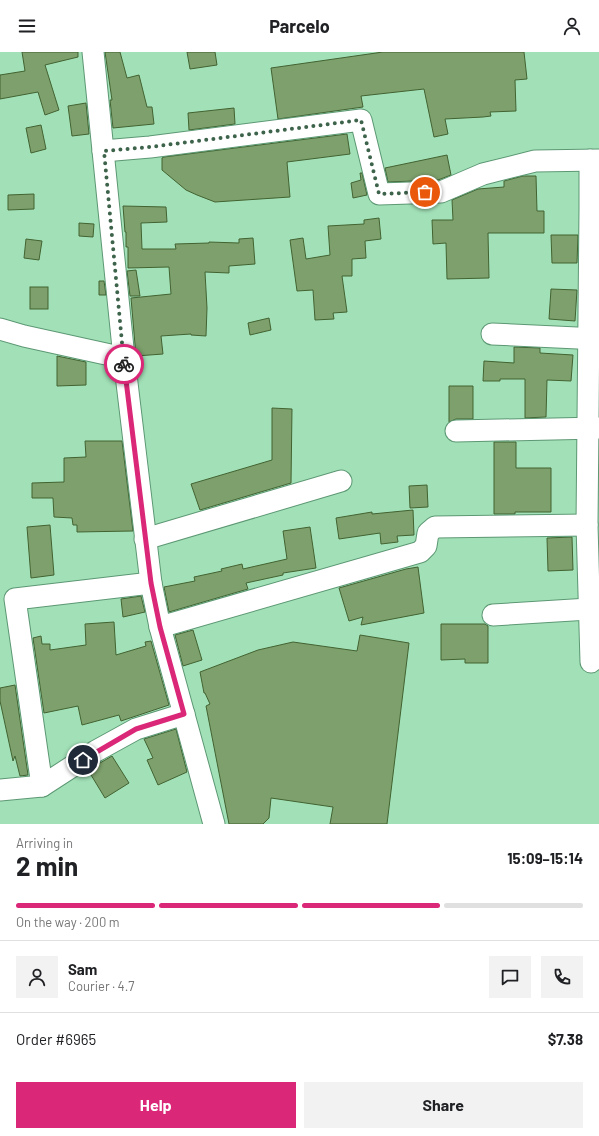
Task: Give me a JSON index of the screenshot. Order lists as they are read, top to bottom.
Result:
{
  "page": {
    "header": "Parcelo",
    "heading": ["2 min", "Arriving in", "15:09–15:14"],
    "panel": [
      "Sam",
      "Courier · 4.7",
      "Order #6965",
      "$7.38"
    ],
    "bar": "On the way · 200 m",
    "buttons": ["Help", "Share"]
  }
}
